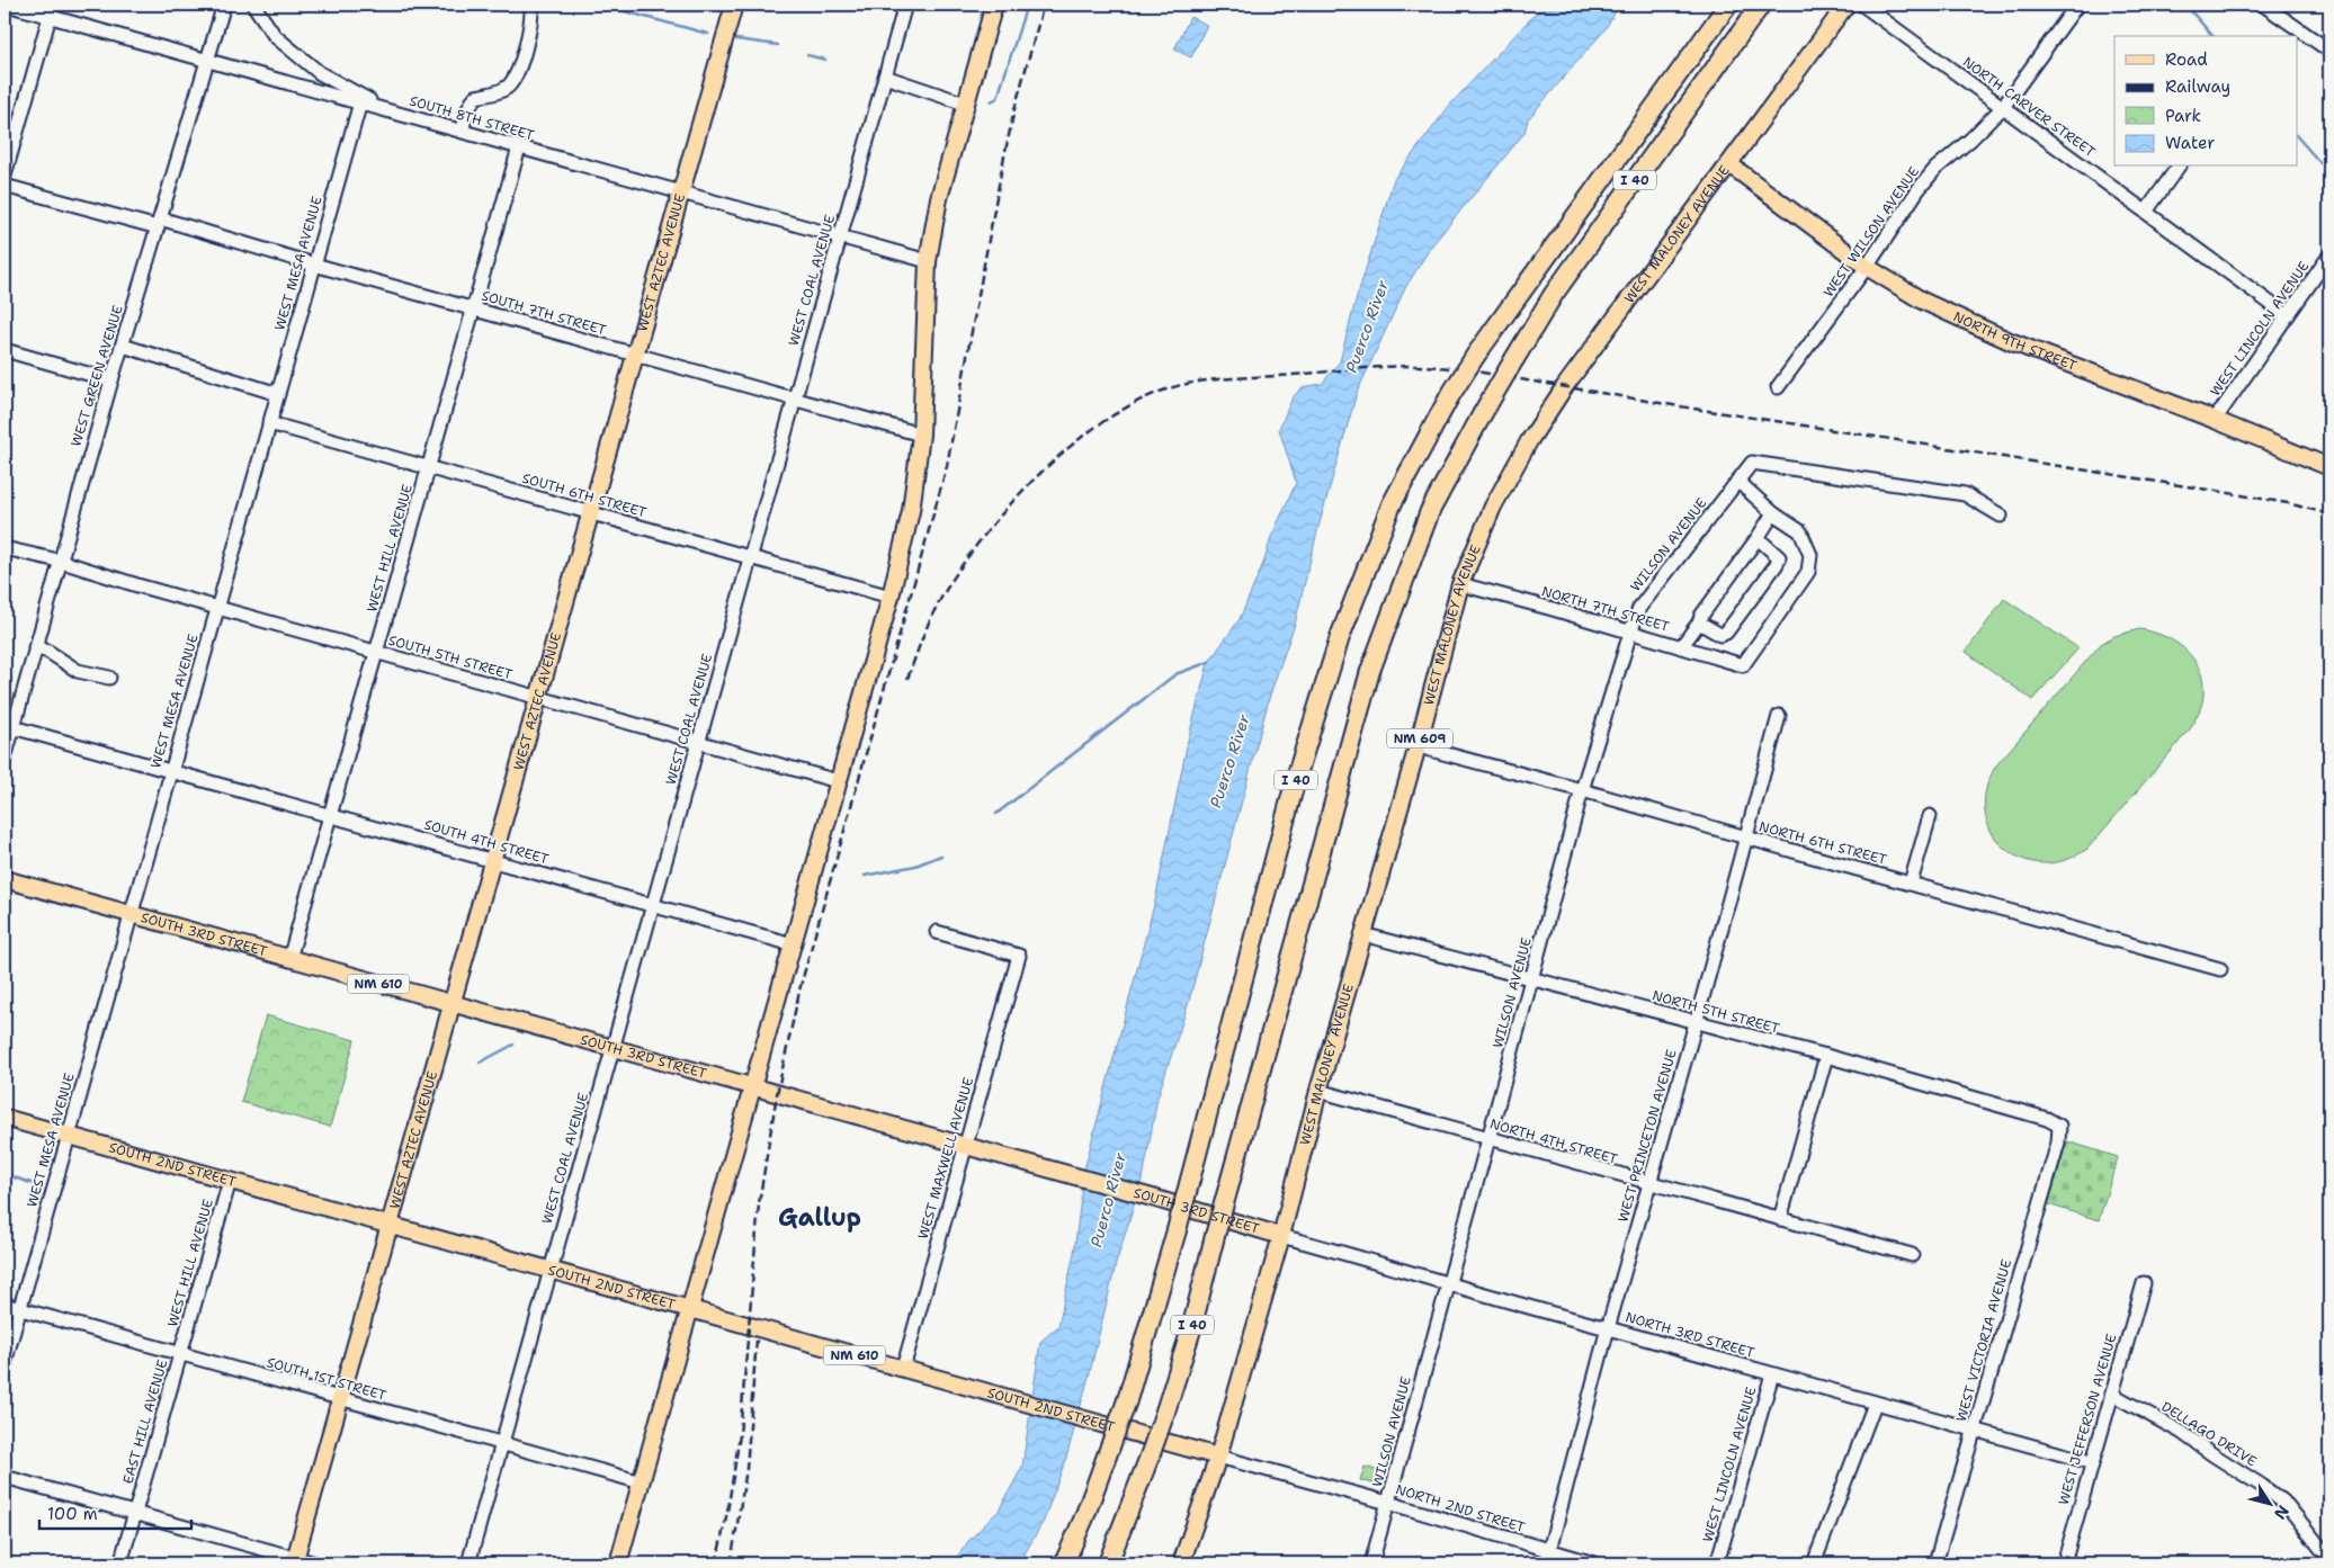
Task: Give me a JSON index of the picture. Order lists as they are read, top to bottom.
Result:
{
  "streets": {
    "highway": ["I 40"],
    "main road": [
      "WEST MALONEY AVENUE",
      "WEST AZTEC AVENUE",
      "NORTH 9TH STREET",
      "NM 609",
      "SOUTH 3RD STREET",
      "NM 610",
      "SOUTH 2ND STREET"
    ],
    "street": [
      "NORTH CARVER STREET",
      "SOUTH 8TH STREET",
      "WEST WILSON AVENUE",
      "WEST MESA AVENUE",
      "WEST COAL AVENUE",
      "SOUTH 7TH STREET",
      "WEST LINCOLN AVENUE",
      "WEST GREEN AVENUE",
      "SOUTH 6TH STREET",
      "WILSON AVENUE",
      "WEST HILL AVENUE",
      "NORTH 7TH STREET",
      "SOUTH 5TH STREET",
      "SOUTH 4TH STREET",
      "NORTH 6TH STREET",
      "NORTH 5TH STREET",
      "WEST PRINCETON AVENUE",
      "NORTH 4TH STREET",
      "WEST MAXWELL AVENUE",
      "NORTH 3RD STREET",
      "WEST VICTORIA AVENUE",
      "SOUTH 1ST STREET",
      "WEST JEFFERSON AVENUE",
      "EAST HILL AVENUE",
      "DELLAGO DRIVE",
      "NORTH 2ND STREET"
    ]
  },
  "crossings": [
    ["NORTH CARVER STREET", "WEST WILSON AVENUE"],
    ["NORTH CARVER STREET", "WEST LINCOLN AVENUE"],
    ["SOUTH 8TH STREET", "WEST AZTEC AVENUE"],
    ["SOUTH 8TH STREET", "WEST MESA AVENUE"],
    ["SOUTH 8TH STREET", "WEST COAL AVENUE"],
    ["SOUTH 8TH STREET", "WEST GREEN AVENUE"],
    ["SOUTH 8TH STREET", "WEST HILL AVENUE"],
    ["WEST WILSON AVENUE", "NORTH 9TH STREET"],
    ["WEST MALONEY AVENUE", "NORTH 9TH STREET"],
    ["WEST MALONEY AVENUE", "NORTH 7TH STREET"],
    ["WEST MALONEY AVENUE", "NORTH 6TH STREET"],
    ["WEST MALONEY AVENUE", "SOUTH 3RD STREET"],
    ["WEST MALONEY AVENUE", "NORTH 5TH STREET"],
    ["WEST MALONEY AVENUE", "NORTH 4TH STREET"],
    ["WEST MALONEY AVENUE", "SOUTH 2ND STREET"],
    ["WEST MALONEY AVENUE", "NORTH 3RD STREET"],
    ["WEST MALONEY AVENUE", "NORTH 2ND STREET"],
    ["WEST AZTEC AVENUE", "SOUTH 7TH STREET"],
    ["WEST AZTEC AVENUE", "SOUTH 6TH STREET"],
    ["WEST AZTEC AVENUE", "SOUTH 5TH STREET"],
    ["WEST AZTEC AVENUE", "SOUTH 4TH STREET"],
    ["WEST AZTEC AVENUE", "SOUTH 3RD STREET"],
    ["WEST AZTEC AVENUE", "SOUTH 2ND STREET"],
    ["WEST AZTEC AVENUE", "SOUTH 1ST STREET"],
    ["WEST MESA AVENUE", "SOUTH 7TH STREET"],
    ["WEST MESA AVENUE", "SOUTH 6TH STREET"],
    ["WEST MESA AVENUE", "SOUTH 5TH STREET"],
    ["WEST MESA AVENUE", "SOUTH 4TH STREET"],
    ["WEST MESA AVENUE", "SOUTH 3RD STREET"],
    ["WEST MESA AVENUE", "SOUTH 2ND STREET"],
    ["WEST MESA AVENUE", "SOUTH 1ST STREET"],
    ["WEST COAL AVENUE", "SOUTH 7TH STREET"],
    ["WEST COAL AVENUE", "SOUTH 6TH STREET"],
    ["WEST COAL AVENUE", "SOUTH 5TH STREET"],
    ["WEST COAL AVENUE", "SOUTH 4TH STREET"],
    ["WEST COAL AVENUE", "SOUTH 3RD STREET"],
    ["WEST COAL AVENUE", "SOUTH 2ND STREET"],
    ["WEST COAL AVENUE", "SOUTH 1ST STREET"],
    ["SOUTH 7TH STREET", "WEST GREEN AVENUE"],
    ["SOUTH 7TH STREET", "WEST HILL AVENUE"],
    ["WEST LINCOLN AVENUE", "NORTH 9TH STREET"],
    ["WEST LINCOLN AVENUE", "NORTH 3RD STREET"],
    ["SOUTH 6TH STREET", "WEST HILL AVENUE"],
    ["WILSON AVENUE", "NORTH 7TH STREET"],
    ["WILSON AVENUE", "NORTH 6TH STREET"],
    ["WILSON AVENUE", "NORTH 5TH STREET"],
    ["WILSON AVENUE", "NORTH 4TH STREET"],
    ["WILSON AVENUE", "NORTH 3RD STREET"],
    ["WILSON AVENUE", "NORTH 2ND STREET"],
    ["WEST HILL AVENUE", "SOUTH 5TH STREET"],
    ["WEST HILL AVENUE", "SOUTH 4TH STREET"],
    ["WEST HILL AVENUE", "SOUTH 3RD STREET"],
    ["WEST HILL AVENUE", "SOUTH 2ND STREET"],
    ["WEST HILL AVENUE", "SOUTH 1ST STREET"],
    ["WEST HILL AVENUE", "EAST HILL AVENUE"],
    ["NORTH 6TH STREET", "WEST PRINCETON AVENUE"],
    ["SOUTH 3RD STREET", "WEST MAXWELL AVENUE"],
    ["SOUTH 3RD STREET", "NORTH 3RD STREET"],
    ["NORTH 5TH STREET", "WEST PRINCETON AVENUE"],
    ["NORTH 5TH STREET", "WEST VICTORIA AVENUE"],
    ["WEST PRINCETON AVENUE", "NORTH 4TH STREET"],
    ["WEST PRINCETON AVENUE", "NORTH 3RD STREET"],
    ["WEST PRINCETON AVENUE", "NORTH 2ND STREET"],
    ["WEST MAXWELL AVENUE", "SOUTH 2ND STREET"],
    ["SOUTH 2ND STREET", "NORTH 2ND STREET"],
    ["NORTH 3RD STREET", "WEST VICTORIA AVENUE"],
    ["NORTH 3RD STREET", "WEST JEFFERSON AVENUE"],
    ["SOUTH 1ST STREET", "EAST HILL AVENUE"],
    ["WEST JEFFERSON AVENUE", "DELLAGO DRIVE"]
  ],
  "districts": ["Gallup"],
  "water": ["Puerco River"],
  "legend": [
    "Road",
    "Railway",
    "Park",
    "Water"
  ],
  "scale_bar": "100 m",
  "north": "bottom right"
}
